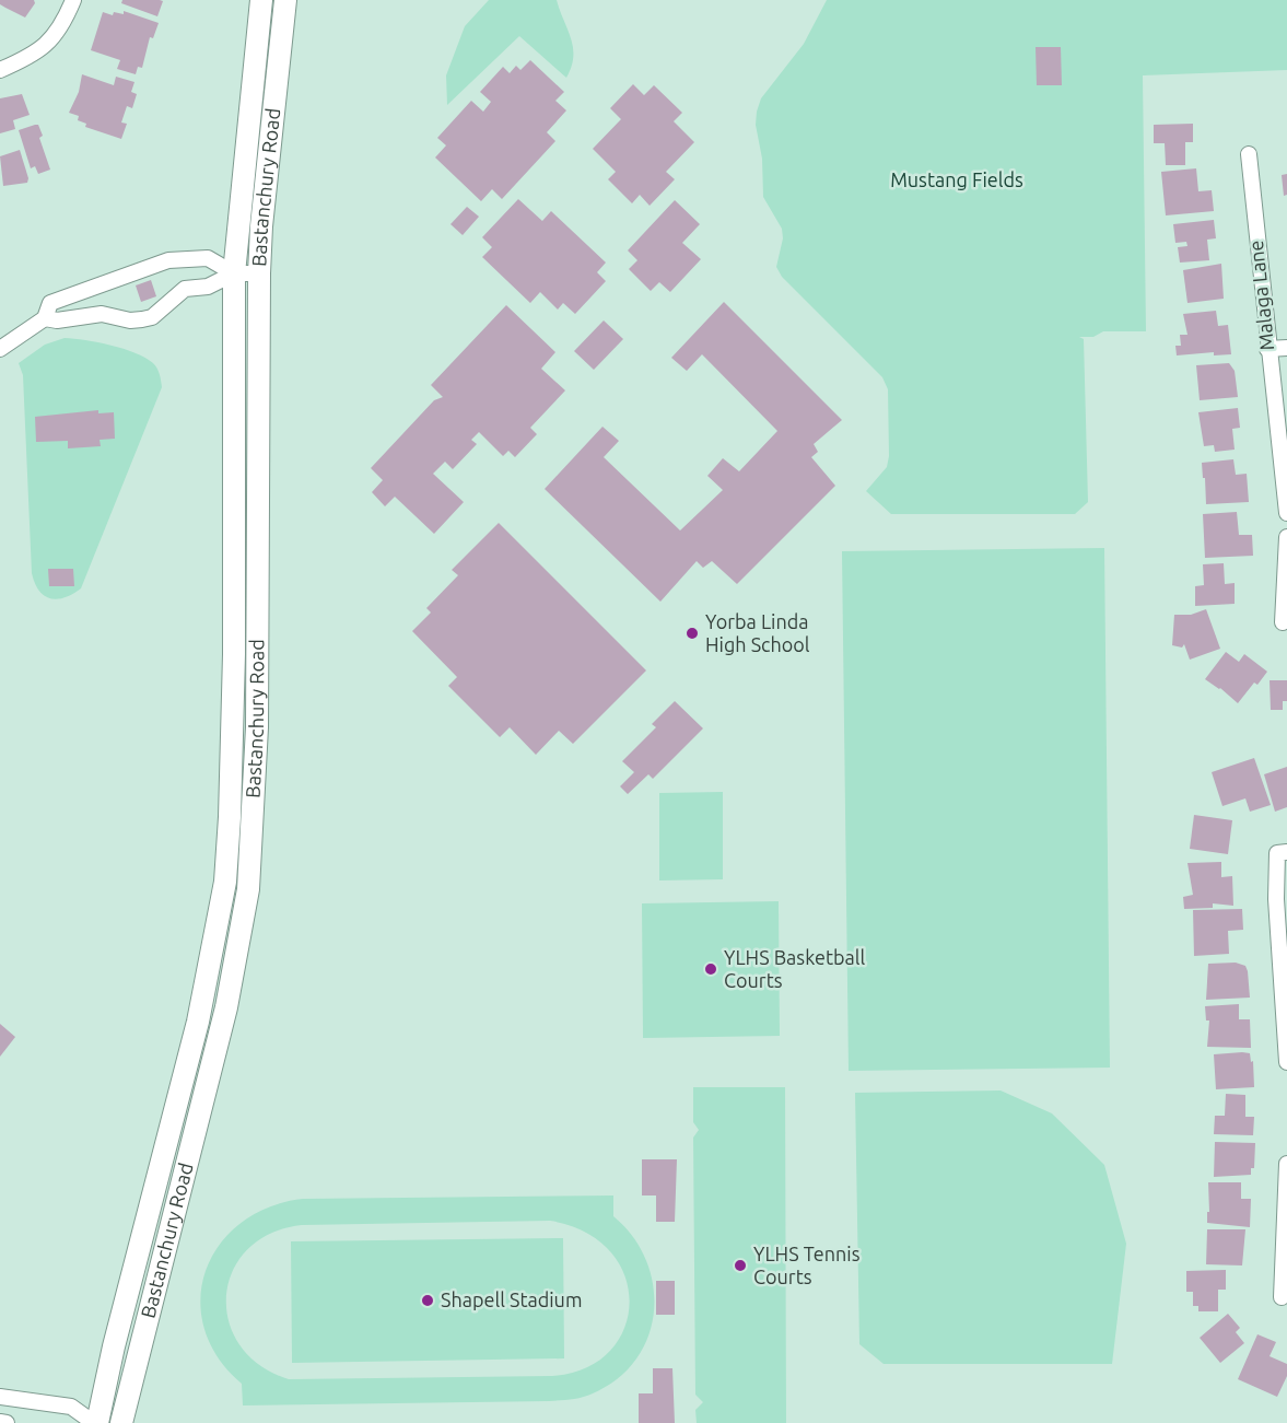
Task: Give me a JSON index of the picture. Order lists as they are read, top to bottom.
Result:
{
  "streets": {
    "main road": ["Bastanchury Road"],
    "street": ["Malaga Lane"]
  },
  "parks": ["Mustang Fields"],
  "places": [
    "Yorba Linda High School",
    "YLHS Basketball Courts",
    "YLHS Tennis Courts",
    "Shapell Stadium"
  ]
}
